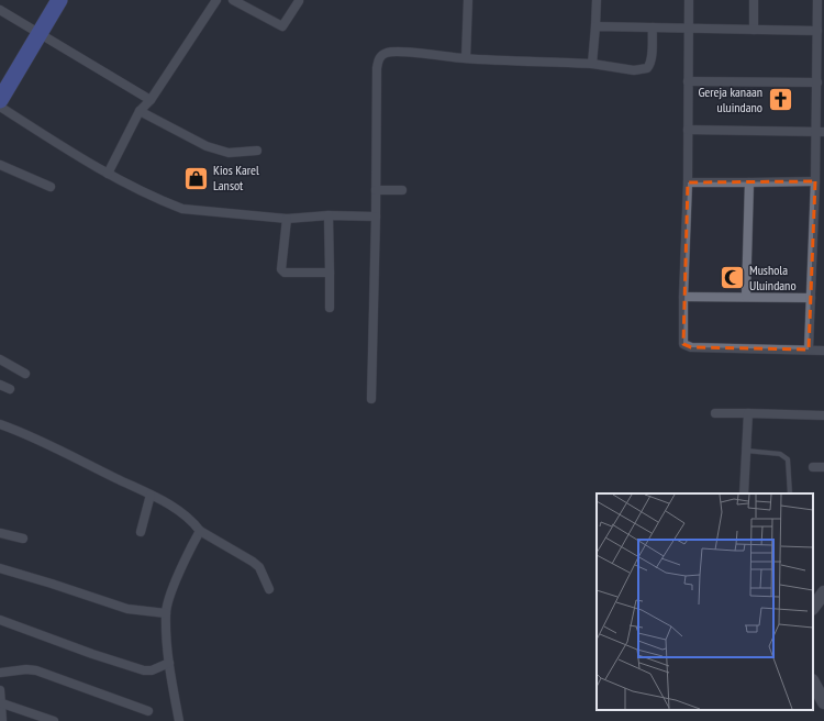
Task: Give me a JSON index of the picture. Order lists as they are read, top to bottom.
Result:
{
  "places": {
    "church": ["Gereja kanaan uluindano"],
    "shop": ["Kios Karel Lansot"],
    "mosque": ["Mushola Uluindano"]
  }
}
